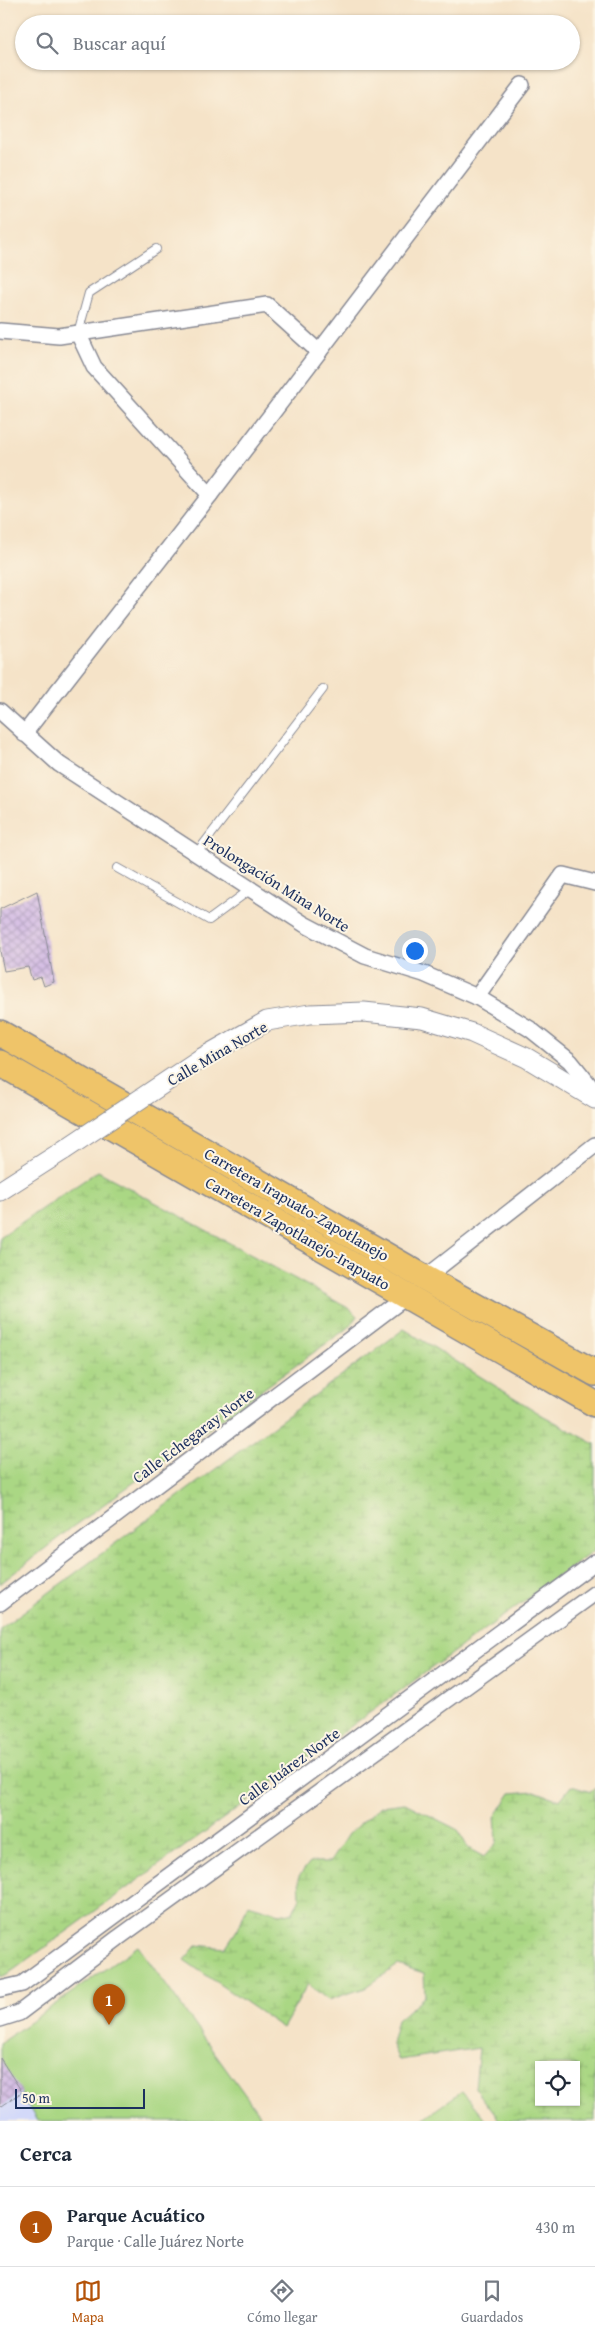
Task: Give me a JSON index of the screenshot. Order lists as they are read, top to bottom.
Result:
{
  "streets": {
    "highway": ["Carretera Irapuato-Zapotlanejo", "Carretera Zapotlanejo-Irapuato"],
    "street": [
      "Prolongación Mina Norte",
      "Calle Mina Norte",
      "Calle Echegaray Norte",
      "Calle Juárez Norte"
    ]
  },
  "crossings": [
    ["Carretera Zapotlanejo-Irapuato", "Calle Echegaray Norte"]
  ],
  "scale_bar": "50 m",
  "page": {
    "search": "Buscar aquí",
    "pins": "1",
    "scale": "50 m",
    "heading": "Cerca",
    "list": [
      {
        "mark": "1",
        "name": "Parque Acuático",
        "note": "Parque · Calle Juárez Norte",
        "value": "430 m"
      }
    ],
    "nav": ["Mapa", "Cómo llegar", "Guardados"]
  }
}
